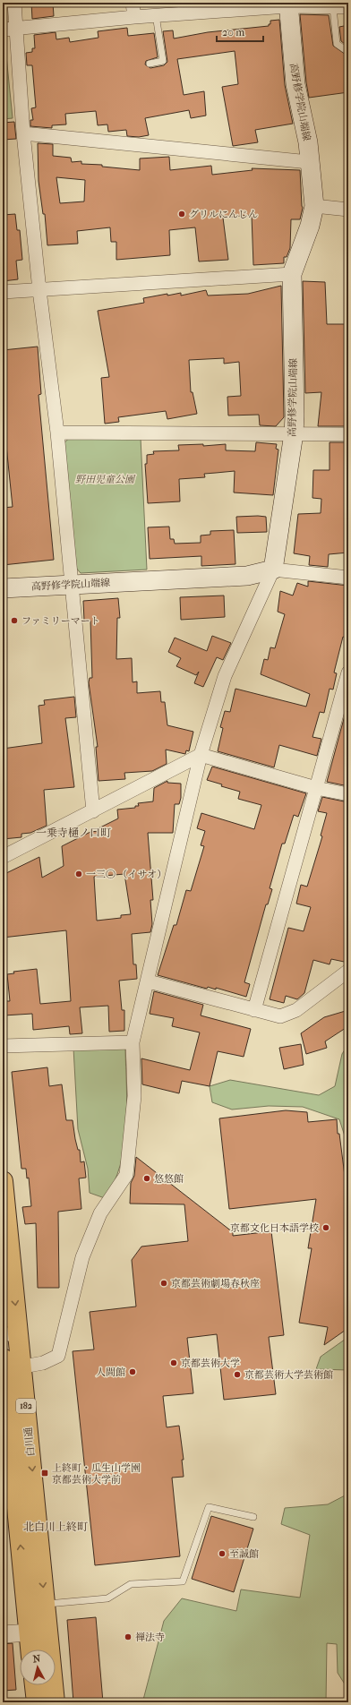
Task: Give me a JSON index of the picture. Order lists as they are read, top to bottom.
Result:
{
  "streets": {
    "main road": ["高野修学院山端線", "182", "白川通"]
  },
  "districts": ["一乗寺樋ノ口町", "北白川上終町"],
  "parks": ["野田児童公園"],
  "places": {
    "other": [
      "グリルにんじん",
      "ファミリーマート",
      "一三〇 （イサオ）",
      "悠悠館",
      "京都文化日本語学校",
      "京都芸術劇場春秋座",
      "京都芸術大学",
      "人間館",
      "京都芸術大学芸術館",
      "至誠館",
      "禅法寺"
    ],
    "transit": ["上終町・瓜生山学園 京都芸術大学前"]
  },
  "scale_bar": "20 m",
  "north": "top"
}
